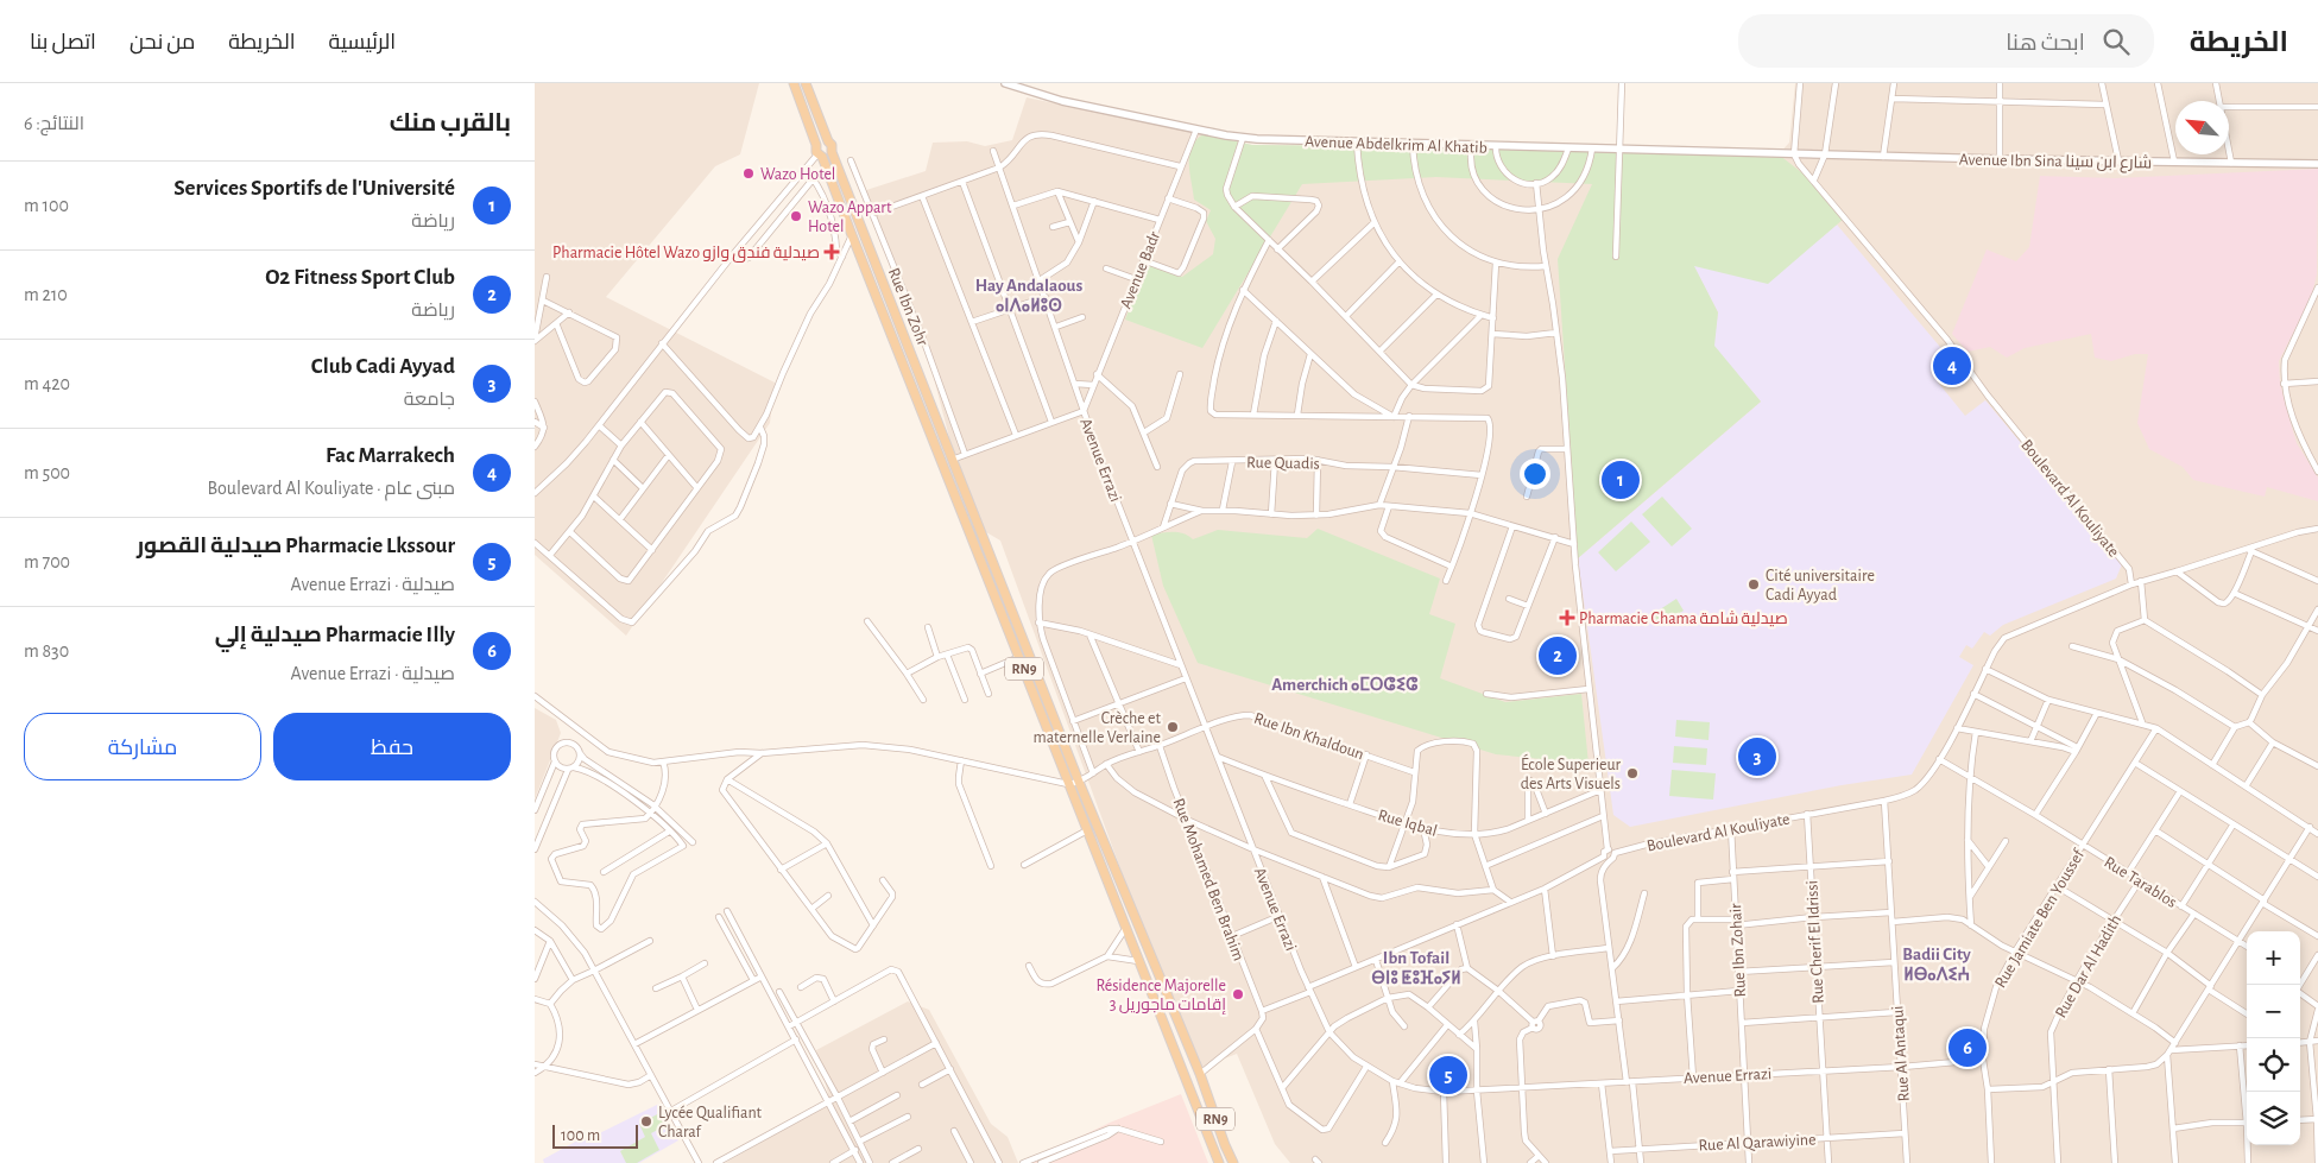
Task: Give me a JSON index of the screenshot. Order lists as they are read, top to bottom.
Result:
{
  "streets": {
    "main road": ["RN9"],
    "street": [
      "Avenue Abdelkrim Al Khatib",
      "Avenue Ibn Sina شارع ابن سينا",
      "Avenue Badr",
      "Rue Ibn Zohr",
      "Avenue Errazi",
      "Rue Quadis",
      "Boulevard Al Kouliyate",
      "Rue Ibn Khaldoun",
      "Rue Iqbal",
      "Rue Mohamed Ben Brahim",
      "Rue Tarablos",
      "Rue Jamiate Ben Youssef",
      "Rue Cherif El Idrissi",
      "Rue Ibn Zohair",
      "Rue Dar Al Hadith",
      "Rue Al Antaqui",
      "Rue Al Qarawiyine"
    ]
  },
  "crossings": [
    ["Avenue Abdelkrim Al Khatib", "Avenue Ibn Sina شارع ابن سينا"],
    ["Avenue Abdelkrim Al Khatib", "Avenue Badr"],
    ["Avenue Abdelkrim Al Khatib", "Boulevard Al Kouliyate"],
    ["Avenue Ibn Sina شارع ابن سينا", "Boulevard Al Kouliyate"],
    ["Avenue Badr", "Avenue Errazi"],
    ["Avenue Errazi", "Rue Ibn Khaldoun"],
    ["Avenue Errazi", "Rue Iqbal"],
    ["Avenue Errazi", "Rue Jamiate Ben Youssef"],
    ["Avenue Errazi", "Rue Cherif El Idrissi"],
    ["Avenue Errazi", "Rue Ibn Zohair"],
    ["Avenue Errazi", "Rue Al Antaqui"],
    ["Boulevard Al Kouliyate", "Rue Tarablos"],
    ["Boulevard Al Kouliyate", "Rue Cherif El Idrissi"],
    ["Boulevard Al Kouliyate", "Rue Ibn Zohair"],
    ["Boulevard Al Kouliyate", "Rue Al Antaqui"],
    ["RN9", "Rue Ibn Khaldoun"],
    ["Rue Ibn Khaldoun", "Rue Mohamed Ben Brahim"],
    ["Rue Tarablos", "Rue Jamiate Ben Youssef"],
    ["Rue Tarablos", "Rue Dar Al Hadith"],
    ["Rue Cherif El Idrissi", "Rue Al Qarawiyine"],
    ["Rue Ibn Zohair", "Rue Al Qarawiyine"],
    ["Rue Al Antaqui", "Rue Al Qarawiyine"]
  ],
  "districts": [
    "Hay Andalaous ⴰⵏⴷⴰⵍⵓⵙ",
    "Amerchich ⴰⵎⵔⵛⵉⵛ",
    "Badii City ⵍⴱⴰⴷⵉⵄ",
    "Ibn Tofail ⴱⵏⵓ ⵟⵓⴼⴰⵢⵍ"
  ],
  "places": {
    "other": [
      "Wazo Hotel",
      "Wazo Appart Hotel",
      "Cité universitaire Cadi Ayyad",
      "Crèche et maternelle Verlaine",
      "École Superieur des Arts Visuels",
      "Résidence Majorelle إقامات ماجوريل 3",
      "Lycée Qualifiant Charaf"
    ],
    "health": ["Pharmacie Hôtel Wazo صيدلية فندق وازو", "Pharmacie Chama صيدلية شامة"]
  },
  "scale_bar": "100 m",
  "north": "top left",
  "page": {
    "header": "الخريطة",
    "search": "ابحث هنا",
    "nav": [
      "الرئيسية",
      "الخريطة",
      "من نحن",
      "اتصل بنا"
    ],
    "heading": ["بالقرب منك", "النتائج: 6"],
    "list": [
      {
        "mark": "1",
        "name": "Services Sportifs de l'Université",
        "note": "رياضة",
        "value": "100 m"
      },
      {
        "mark": "2",
        "name": "O2 Fitness Sport Club",
        "note": "رياضة",
        "value": "210 m"
      },
      {
        "mark": "3",
        "name": "Club Cadi Ayyad",
        "note": "جامعة",
        "value": "420 m"
      },
      {
        "mark": "4",
        "name": "Fac Marrakech",
        "note": "مبنى عام · Boulevard Al Kouliyate",
        "value": "500 m"
      },
      {
        "mark": "5",
        "name": "Pharmacie Lkssour صيدلية القصور",
        "note": "صيدلية · Avenue Errazi",
        "value": "700 m"
      },
      {
        "mark": "6",
        "name": "Pharmacie Illy صيدلية إلي",
        "note": "صيدلية · Avenue Errazi",
        "value": "830 m"
      }
    ],
    "pins": [
      "4",
      "1",
      "2",
      "3",
      "6",
      "5"
    ],
    "buttons": ["حفظ", "مشاركة"],
    "map_buttons": ["+", "−"],
    "scale": "100 m"
  }
}
